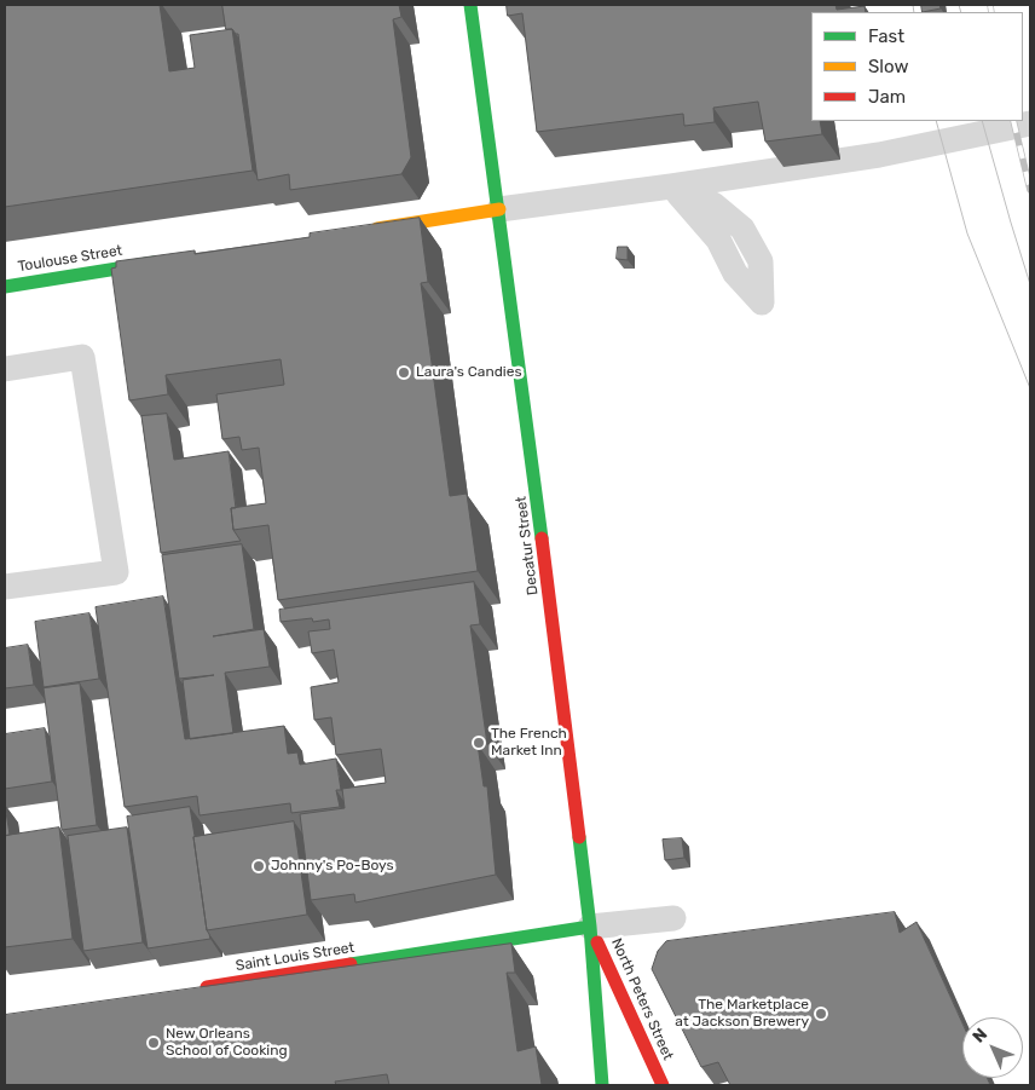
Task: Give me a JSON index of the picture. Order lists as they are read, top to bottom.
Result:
{
  "streets": {
    "street": [
      "Toulouse Street",
      "Decatur Street",
      "Saint Louis Street",
      "North Peters Street"
    ]
  },
  "crossings": [
    ["Decatur Street", "Saint Louis Street"],
    ["Decatur Street", "North Peters Street"],
    ["Saint Louis Street", "North Peters Street"]
  ],
  "places": [
    "Laura's Candies",
    "The French Market Inn",
    "Johnny's Po-Boys",
    "The Marketplace at Jackson Brewery",
    "New Orleans School of Cooking"
  ],
  "legend": ["Fast", "Slow", "Jam"],
  "north": "top left"
}
